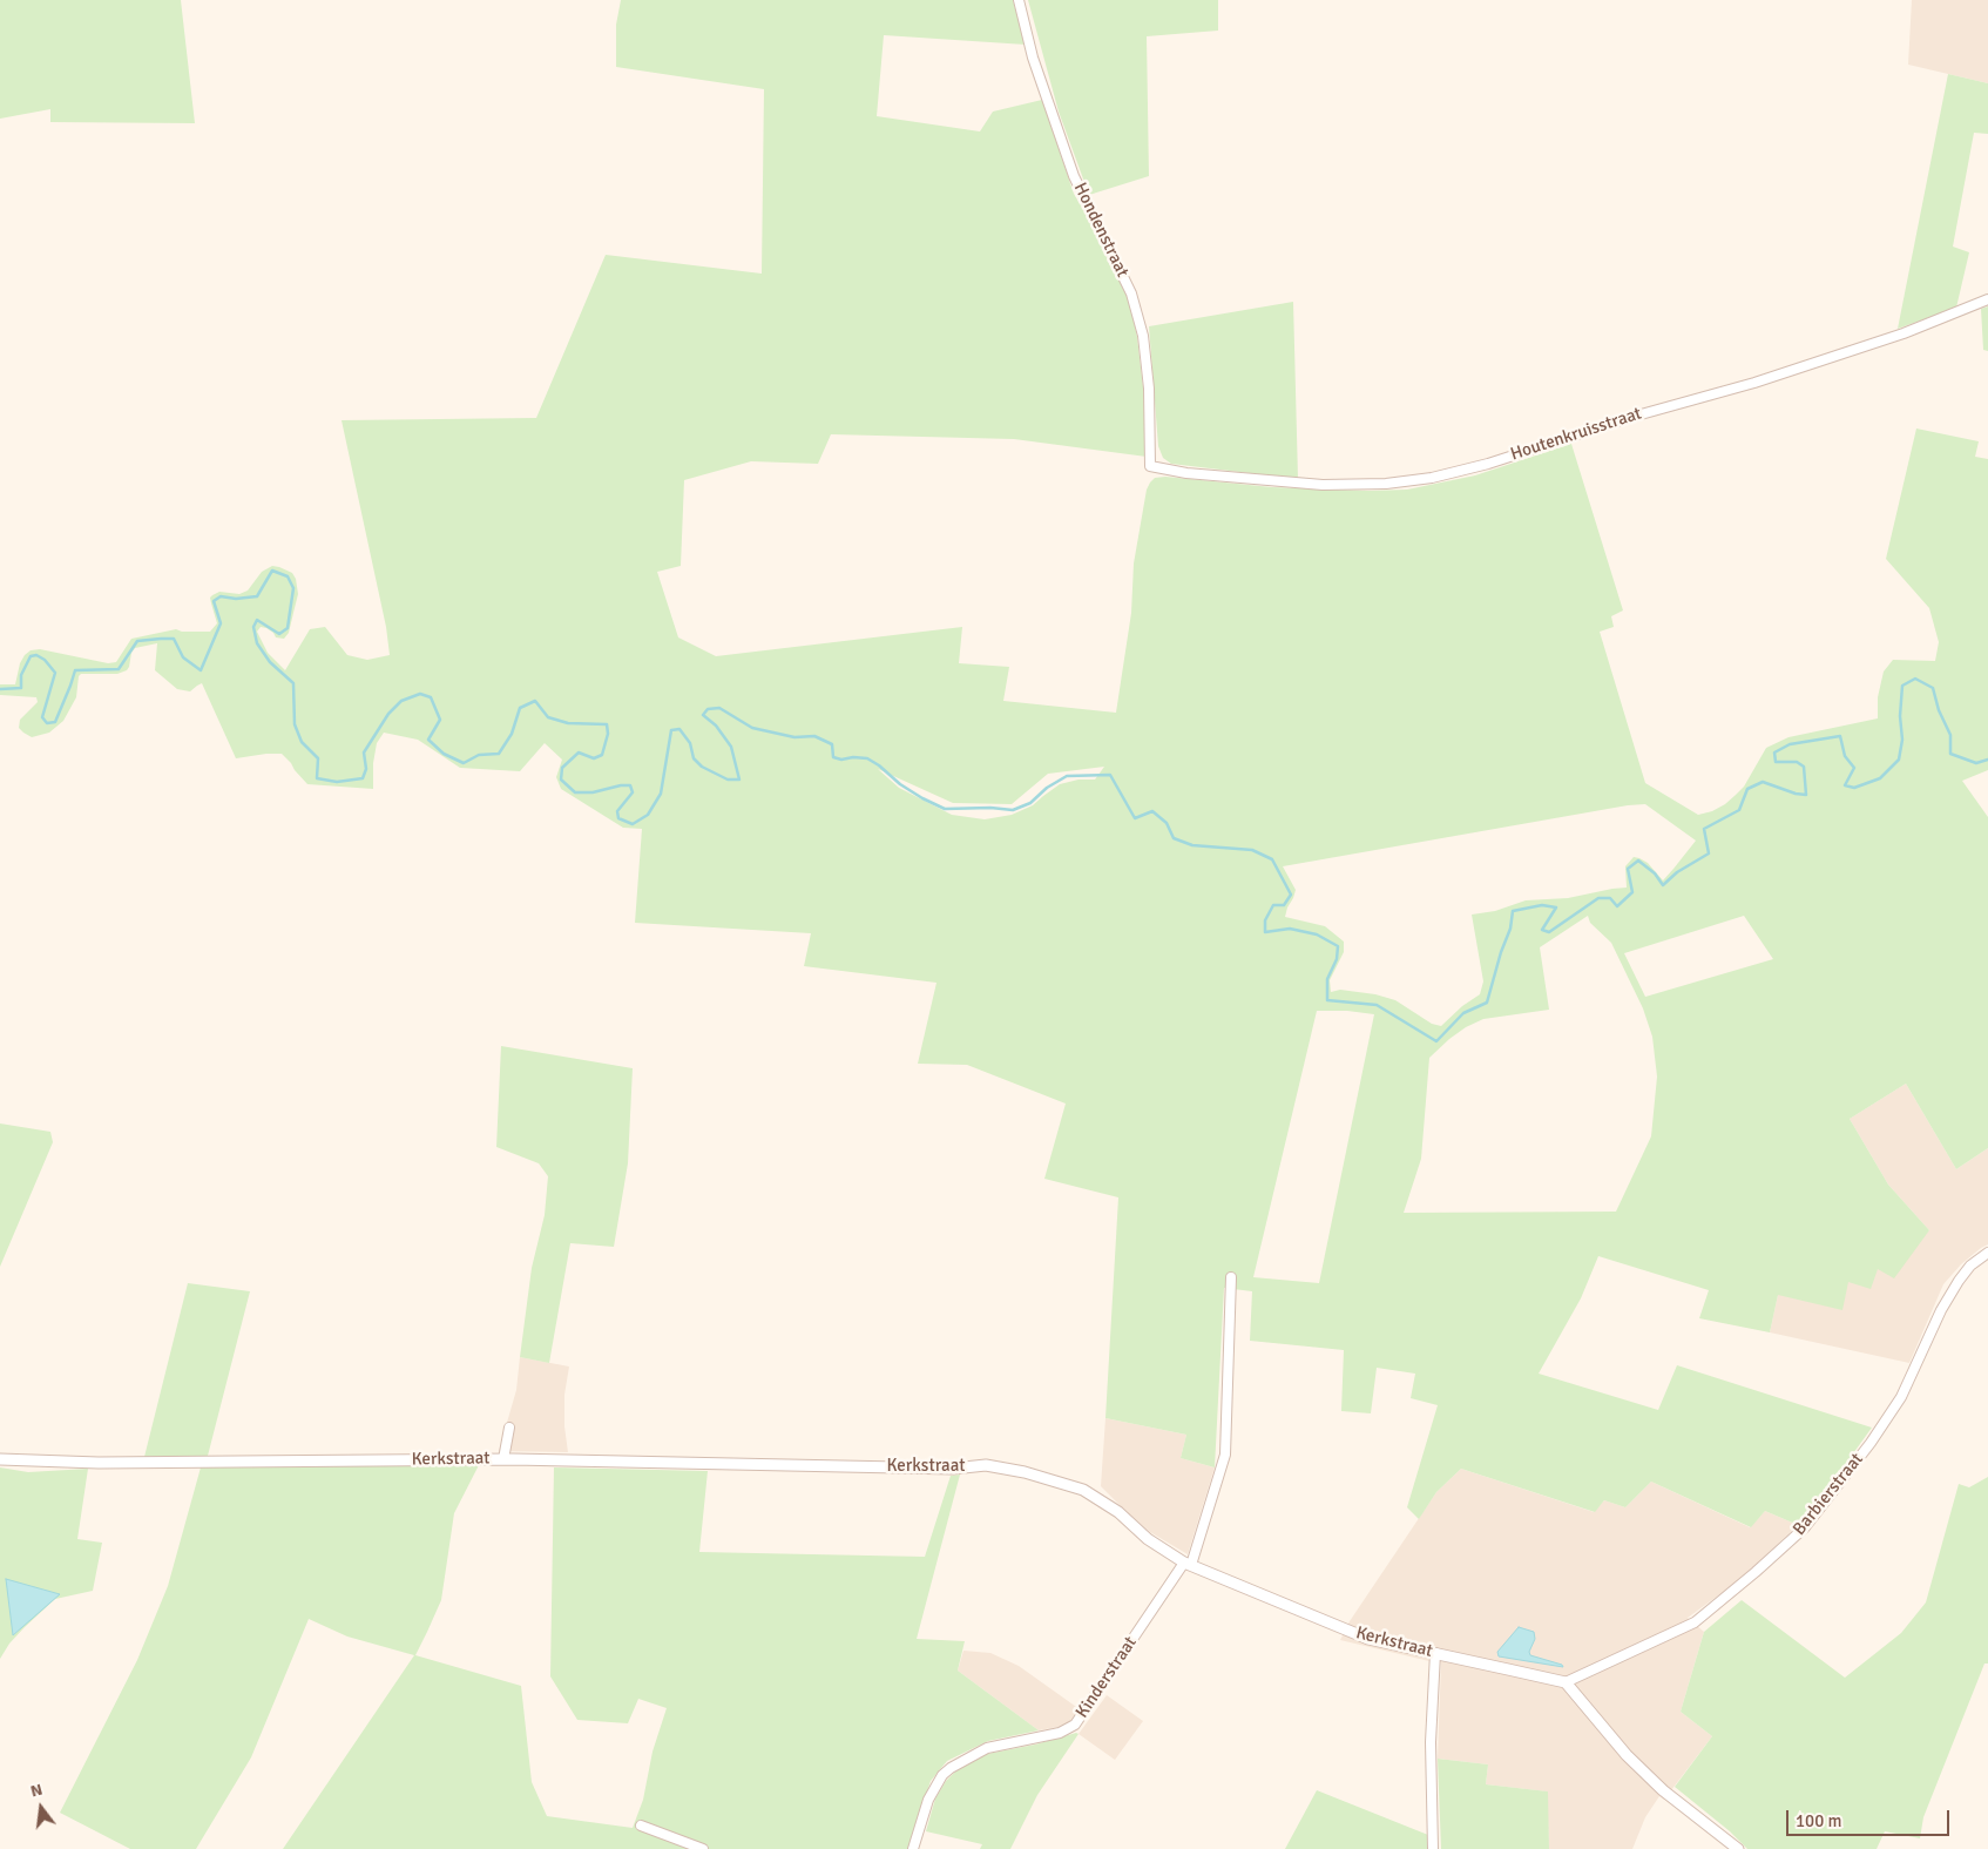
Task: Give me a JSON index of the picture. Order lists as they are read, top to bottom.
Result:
{
  "streets": {
    "street": [
      "Hondenstraat",
      "Houtenkruisstraat",
      "Kerkstraat",
      "Barbierstraat",
      "Kinderstraat"
    ]
  },
  "crossings": [
    ["Hondenstraat", "Houtenkruisstraat"],
    ["Kerkstraat", "Barbierstraat"],
    ["Kerkstraat", "Kinderstraat"]
  ],
  "scale_bar": "100 m",
  "north": "top"
}
